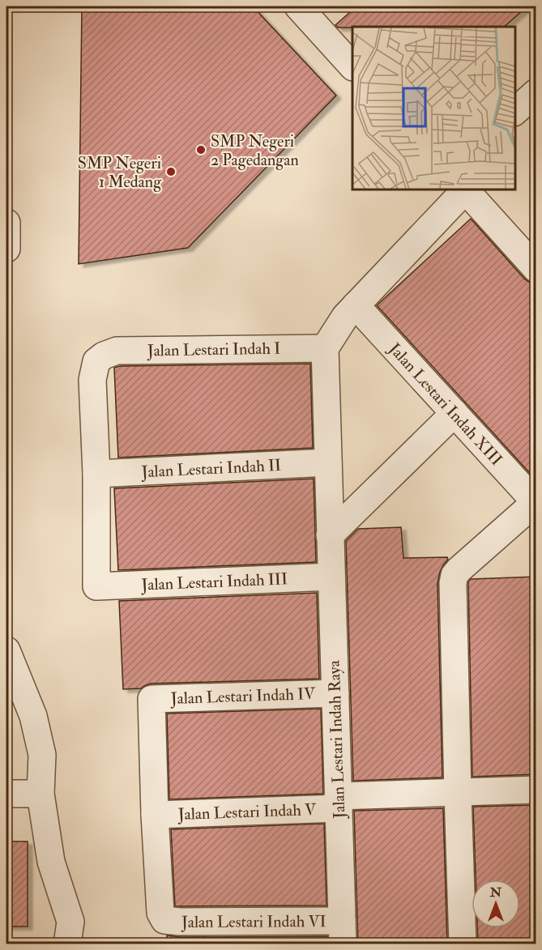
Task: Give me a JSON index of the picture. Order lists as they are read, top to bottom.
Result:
{
  "streets": {
    "street": [
      "Jalan Lestari Indah I",
      "Jalan Lestari Indah XIII",
      "Jalan Lestari Indah II",
      "Jalan Lestari Indah III",
      "Jalan Lestari Indah IV",
      "Jalan Lestari Indah Raya",
      "Jalan Lestari Indah V",
      "Jalan Lestari Indah VI"
    ]
  },
  "crossings": [
    ["Jalan Lestari Indah I", "Jalan Lestari Indah II"],
    ["Jalan Lestari Indah I", "Jalan Lestari Indah III"],
    ["Jalan Lestari Indah I", "Jalan Lestari Indah Raya"],
    ["Jalan Lestari Indah II", "Jalan Lestari Indah III"],
    ["Jalan Lestari Indah II", "Jalan Lestari Indah Raya"],
    ["Jalan Lestari Indah III", "Jalan Lestari Indah Raya"],
    ["Jalan Lestari Indah IV", "Jalan Lestari Indah Raya"],
    ["Jalan Lestari Indah IV", "Jalan Lestari Indah V"],
    ["Jalan Lestari Indah IV", "Jalan Lestari Indah VI"],
    ["Jalan Lestari Indah Raya", "Jalan Lestari Indah V"],
    ["Jalan Lestari Indah Raya", "Jalan Lestari Indah VI"],
    ["Jalan Lestari Indah V", "Jalan Lestari Indah VI"]
  ],
  "places": ["SMP Negeri 2 Pagedangan", "SMP Negeri 1 Medang"],
  "north": "top"
}
